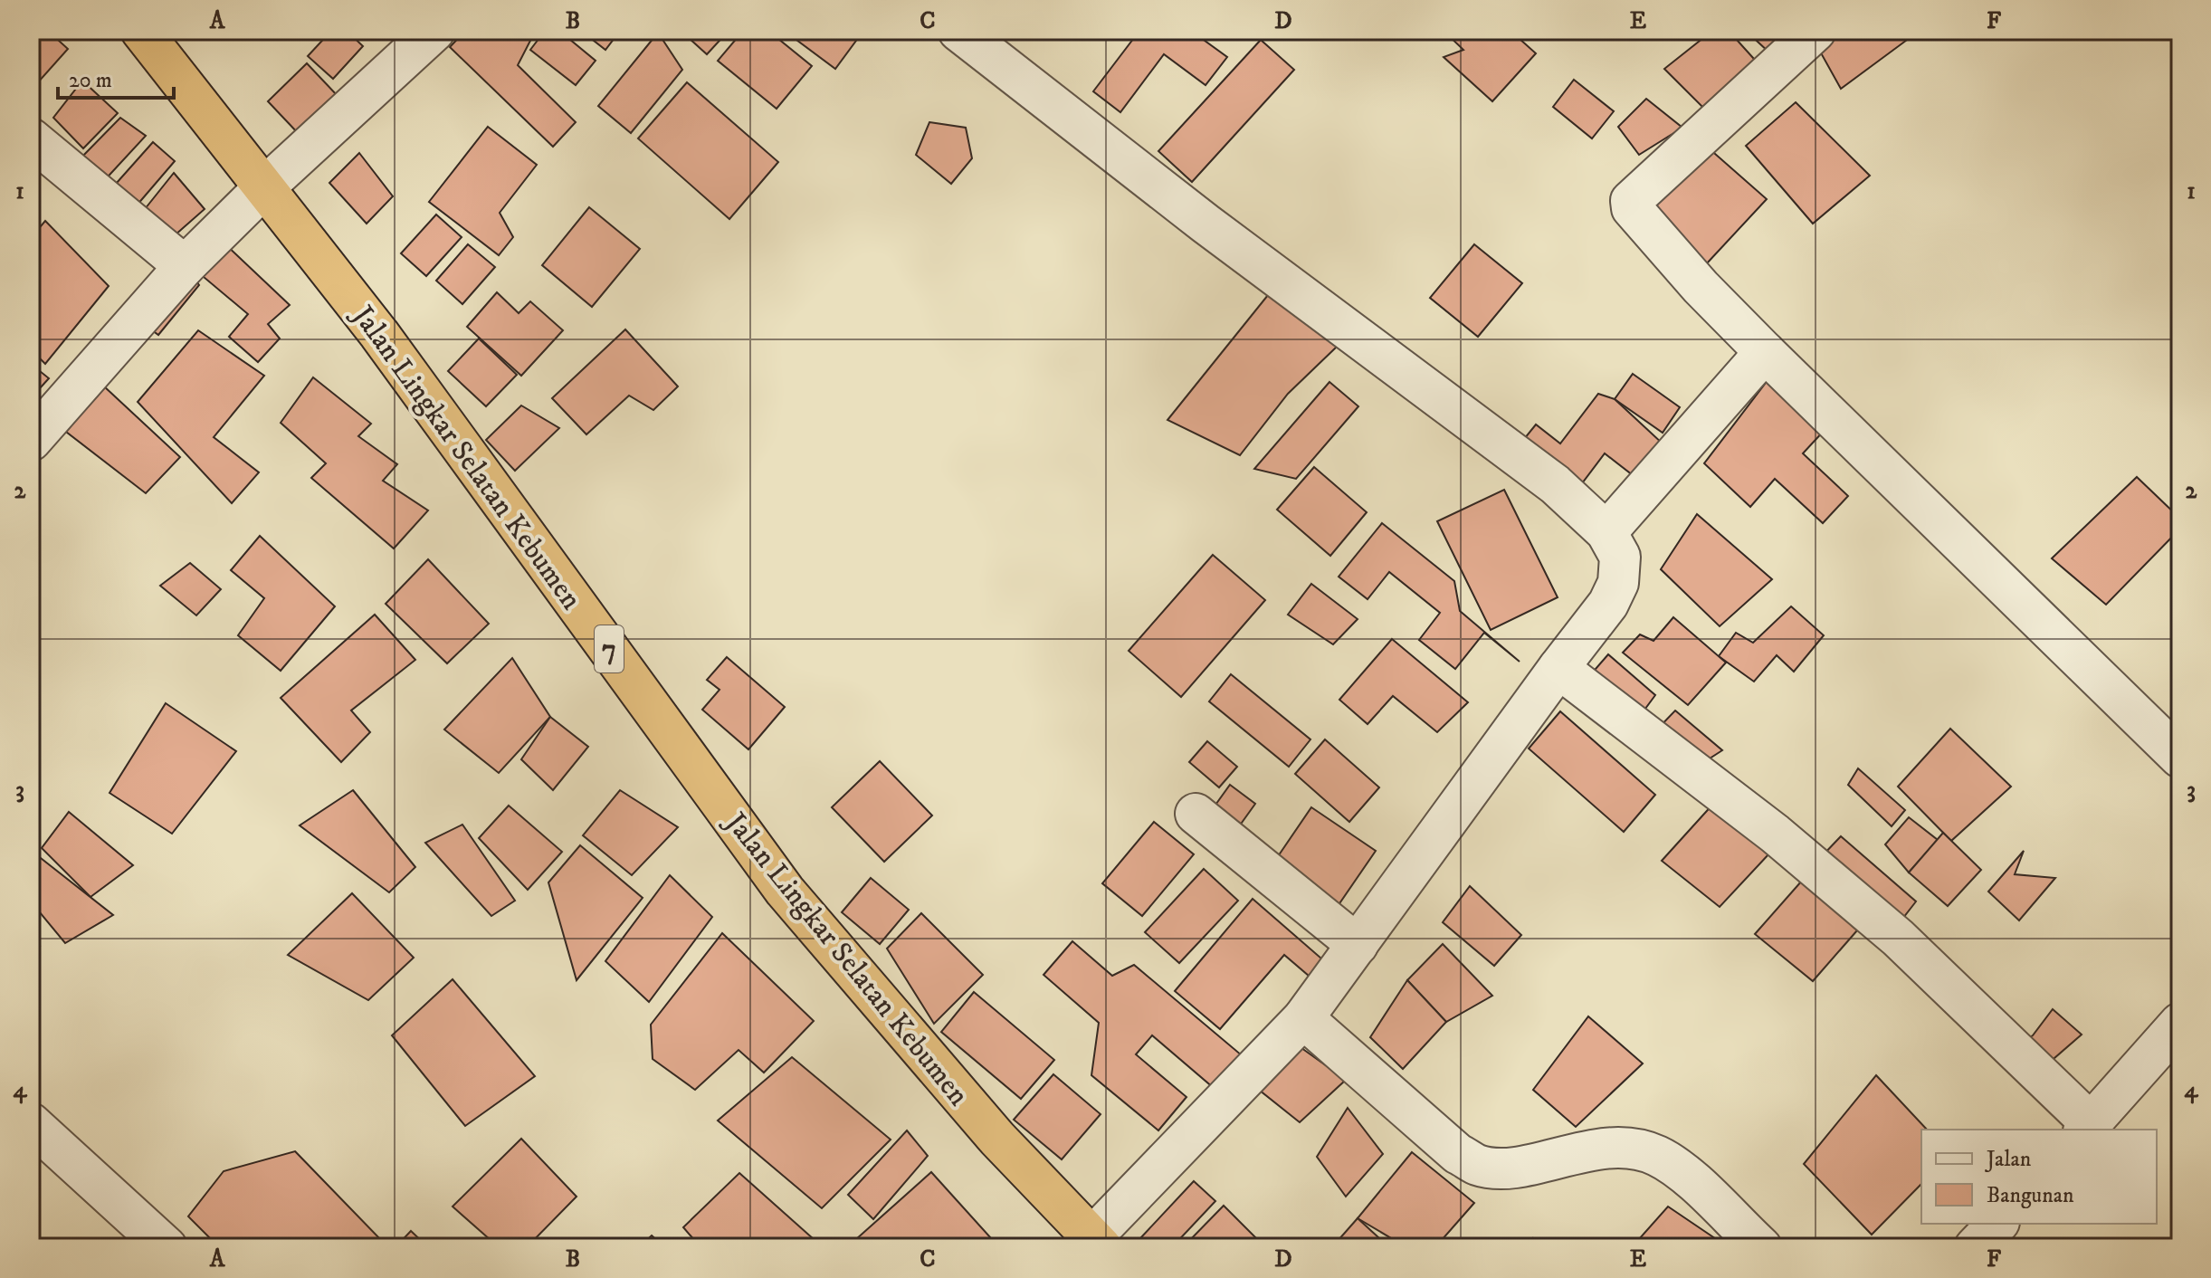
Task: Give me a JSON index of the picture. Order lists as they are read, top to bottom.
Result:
{
  "streets": {
    "highway": ["Jalan Lingkar Selatan Kebumen", "7"]
  },
  "legend": ["Jalan", "Bangunan"],
  "scale_bar": "20 m",
  "grid": {
    "columns": [
      "A",
      "B",
      "C",
      "D",
      "E",
      "F"
    ],
    "rows": [
      "1",
      "2",
      "3",
      "4"
    ]
  }
}
